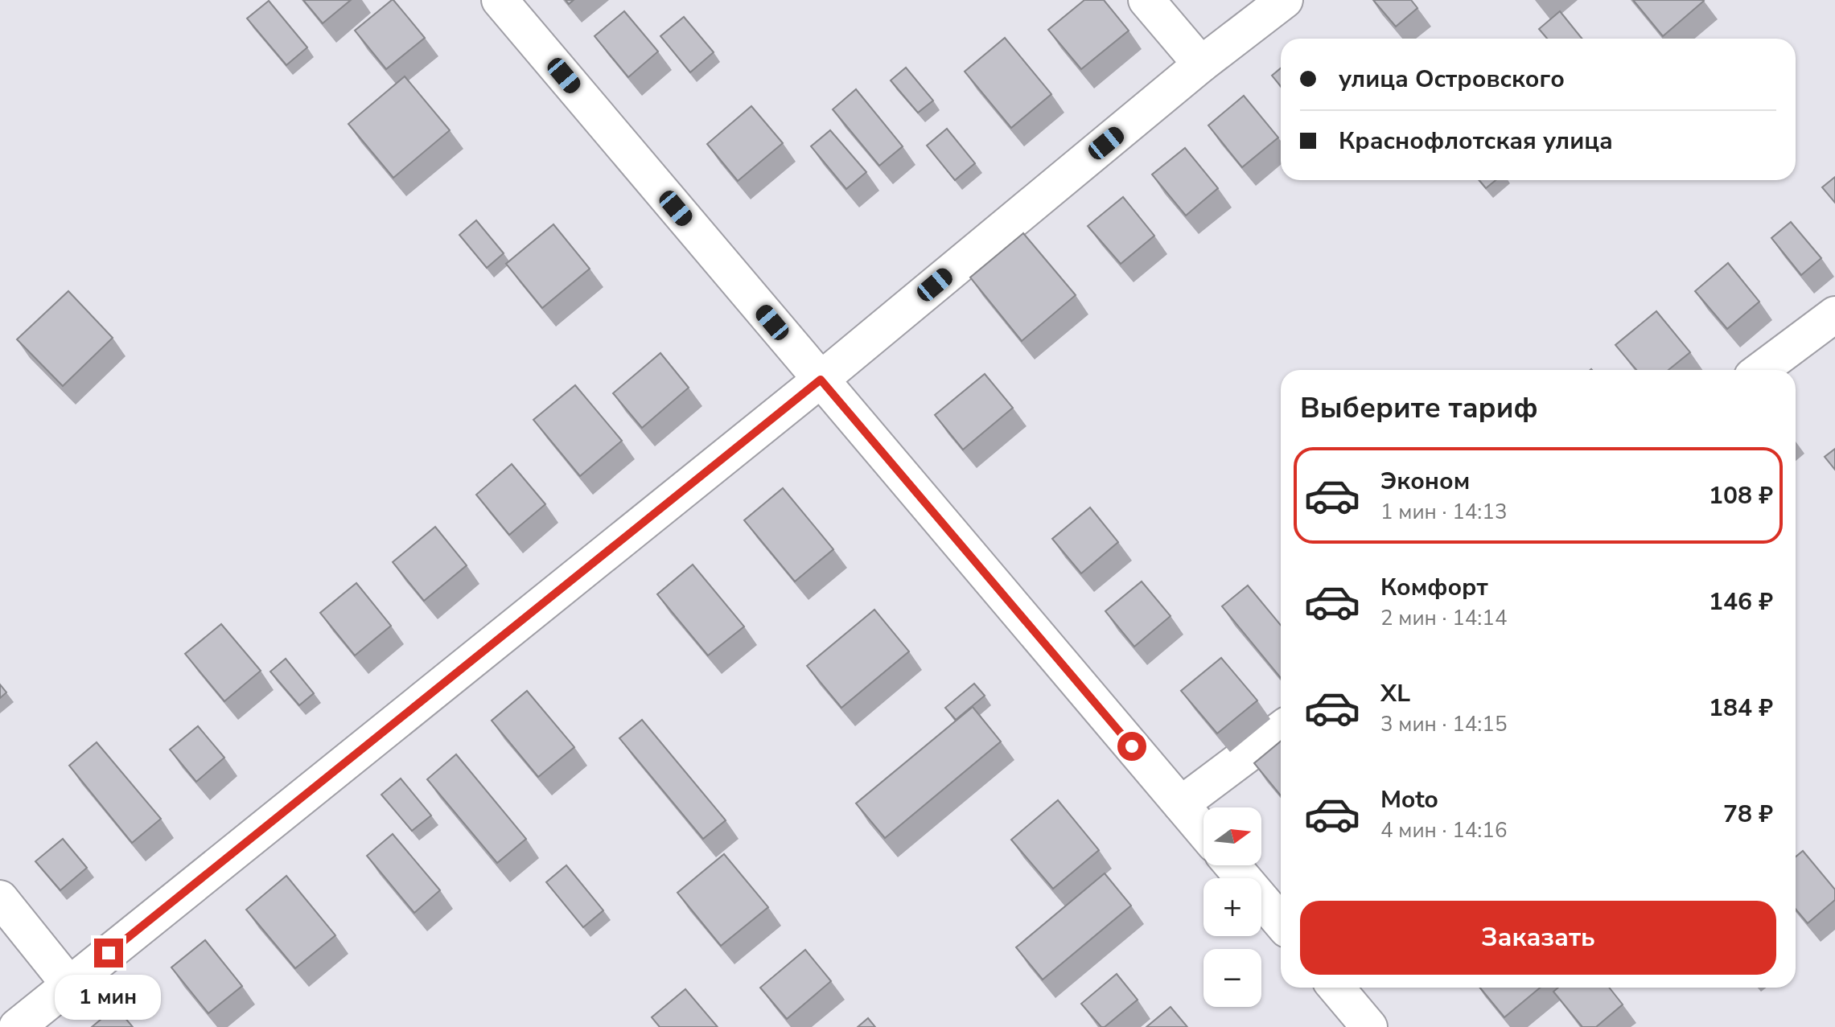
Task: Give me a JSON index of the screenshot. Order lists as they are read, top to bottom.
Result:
{
  "north": "right",
  "page": {
    "banner": ["улица Островского", "Краснофлотская улица"],
    "heading": "Выберите тариф",
    "list": [
      {
        "name": "Эконом",
        "note": "1 мин · 14:13",
        "value": "108 ₽"
      },
      {
        "name": "Комфорт",
        "note": "2 мин · 14:14",
        "value": "146 ₽"
      },
      {
        "name": "XL",
        "note": "3 мин · 14:15",
        "value": "184 ₽"
      },
      {
        "name": "Moto",
        "note": "4 мин · 14:16",
        "value": "78 ₽"
      }
    ],
    "map_buttons": ["+", "−"],
    "buttons": "Заказать",
    "bubble": "1 мин"
  }
}
